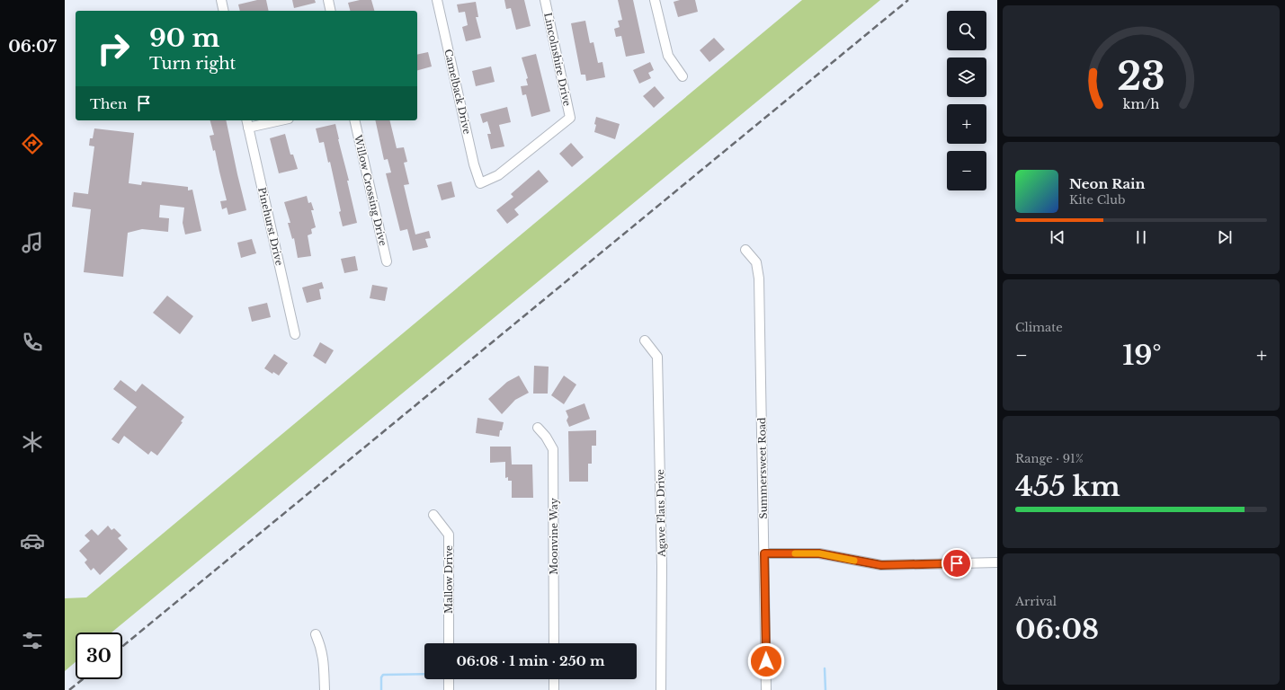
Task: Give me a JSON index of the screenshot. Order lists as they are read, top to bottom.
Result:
{
  "streets": {
    "street": [
      "Lincolnshire Drive",
      "Camelback Drive",
      "Willow Crossing Drive",
      "Pinehurst Drive",
      "Summersweet Road",
      "Agave Flats Drive",
      "Moonvine Way",
      "Mallow Drive"
    ]
  },
  "crossings": [
    ["Lincolnshire Drive", "Camelback Drive"]
  ],
  "page": {
    "tabs": "06:07",
    "map_buttons": ["+", "−"],
    "turn": ["90 m", "Turn right"],
    "then": "Then",
    "song": ["Neon Rain", "Kite Club"],
    "tile": [
      "Climate",
      ["Range · 91%", "455 km"],
      ["Arrival", "06:08"]
    ],
    "heat": ["−", "19°", "+"],
    "limit": "30",
    "trip": "06:08 · 1 min · 250 m",
    "gauge": ["23", "km/h"]
  }
}
